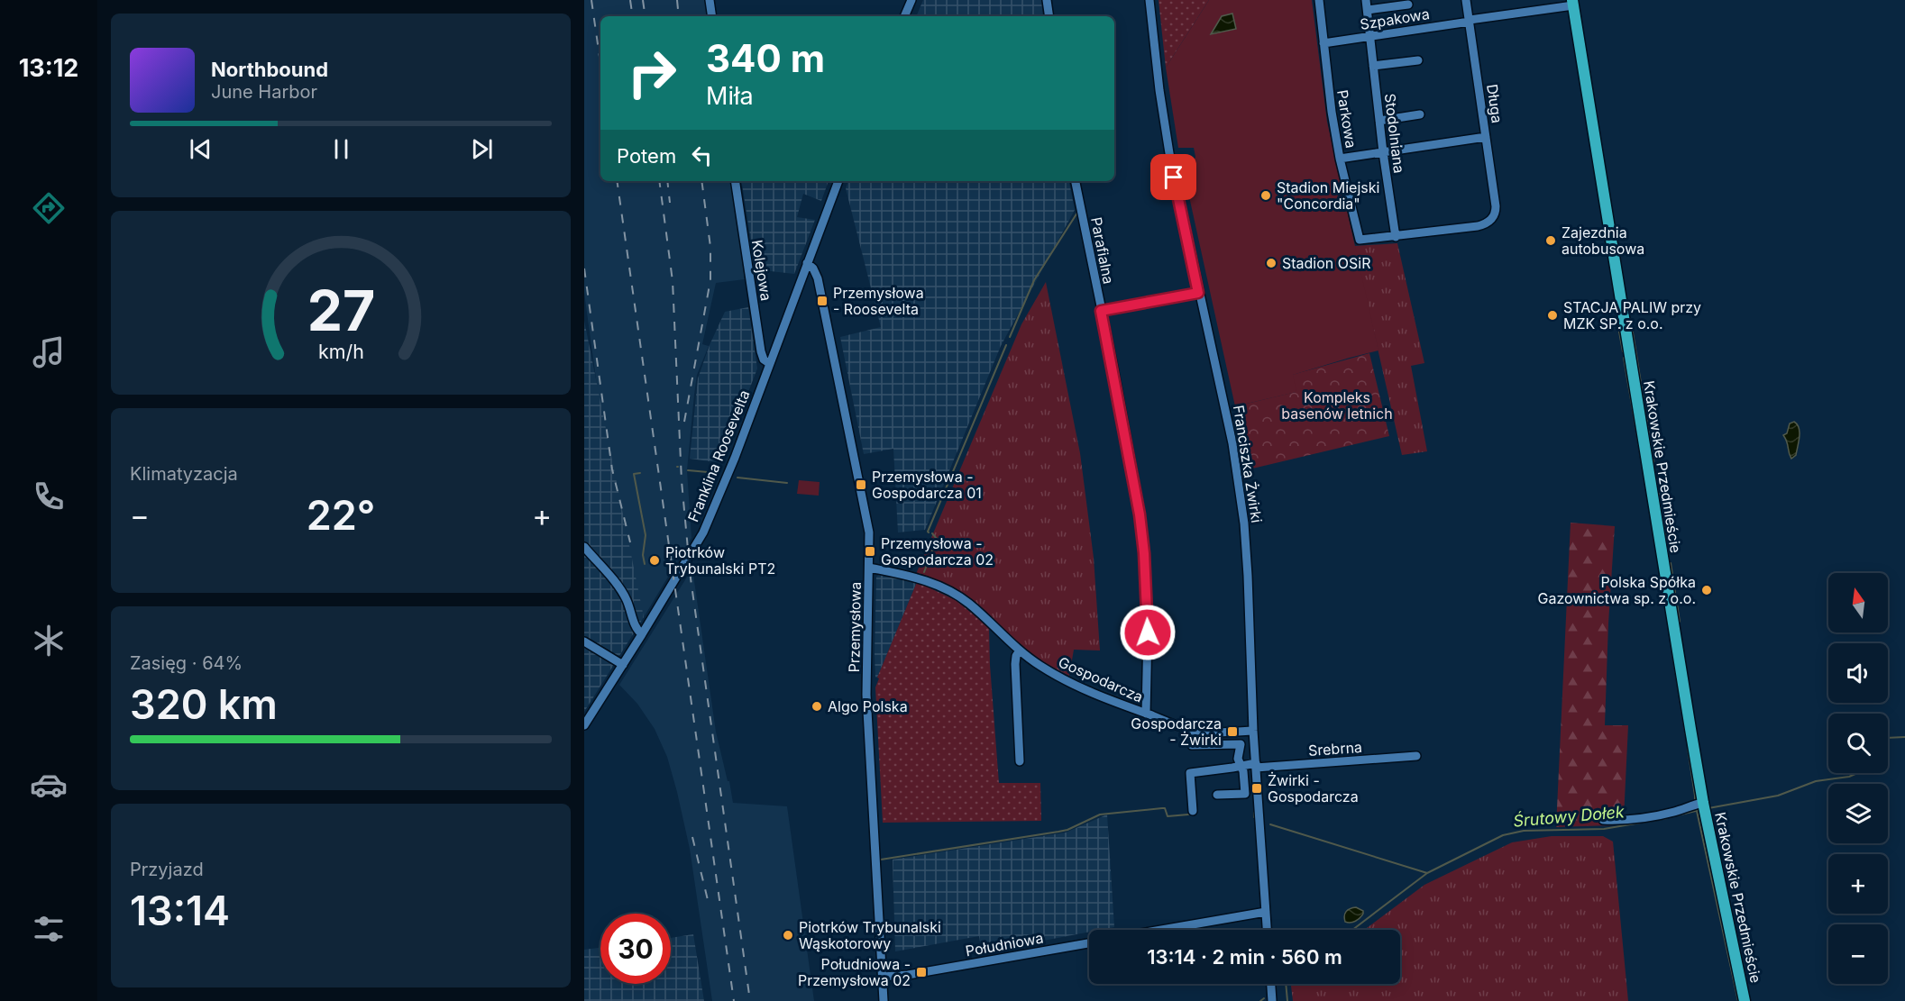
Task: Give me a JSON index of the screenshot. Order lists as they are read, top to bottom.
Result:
{
  "streets": {
    "main road": ["Krakowskie Przedmieście"],
    "street": [
      "Szpakowa",
      "Długa",
      "Parkowa",
      "Stodolniana",
      "Parafialna",
      "Kolejowa",
      "Franklina Roosevelta",
      "Franciszka Żwirki",
      "Przemysłowa",
      "Gospodarcza",
      "Srebrna",
      "Południowa"
    ]
  },
  "crossings": [
    ["Szpakowa", "Długa"],
    ["Szpakowa", "Parkowa"],
    ["Szpakowa", "Stodolniana"],
    ["Szpakowa", "Krakowskie Przedmieście"],
    ["Długa", "Parkowa"],
    ["Długa", "Stodolniana"],
    ["Parkowa", "Stodolniana"],
    ["Parafialna", "Gospodarcza"],
    ["Kolejowa", "Franklina Roosevelta"],
    ["Franklina Roosevelta", "Przemysłowa"],
    ["Franciszka Żwirki", "Gospodarcza"],
    ["Franciszka Żwirki", "Srebrna"],
    ["Przemysłowa", "Gospodarcza"],
    ["Przemysłowa", "Południowa"]
  ],
  "water": ["Śrutowy Dołek"],
  "parks": ["Kompleks basenów letnich"],
  "places": {
    "other": [
      "Stadion Miejski \"Concordia\"",
      "Zajezdnia autobusowa",
      "Stadion OSiR",
      "STACJA PALIW przy MZK SP. z o.o.",
      "Piotrków Trybunalski PT2",
      "Polska Spółka Gazownictwa sp. z o.o.",
      "Algo Polska",
      "Piotrków Trybunalski Wąskotorowy"
    ],
    "transit": [
      "Przemysłowa - Roosevelta",
      "Przemysłowa - Gospodarcza 01",
      "Przemysłowa - Gospodarcza 02",
      "Gospodarcza - Żwirki",
      "Żwirki - Gospodarcza",
      "Południowa - Przemysłowa 02"
    ]
  },
  "north": "top",
  "page": {
    "tabs": "13:12",
    "turn": ["340 m", "Miła"],
    "song": ["Northbound", "June Harbor"],
    "then": "Potem",
    "tile": [
      "Klimatyzacja",
      ["Zasięg · 64%", "320 km"],
      ["Przyjazd", "13:14"]
    ],
    "heat": ["−", "22°", "+"],
    "map_buttons": ["+", "−"],
    "limit": "30",
    "trip": "13:14 · 2 min · 560 m",
    "gauge": ["27", "km/h"]
  }
}
